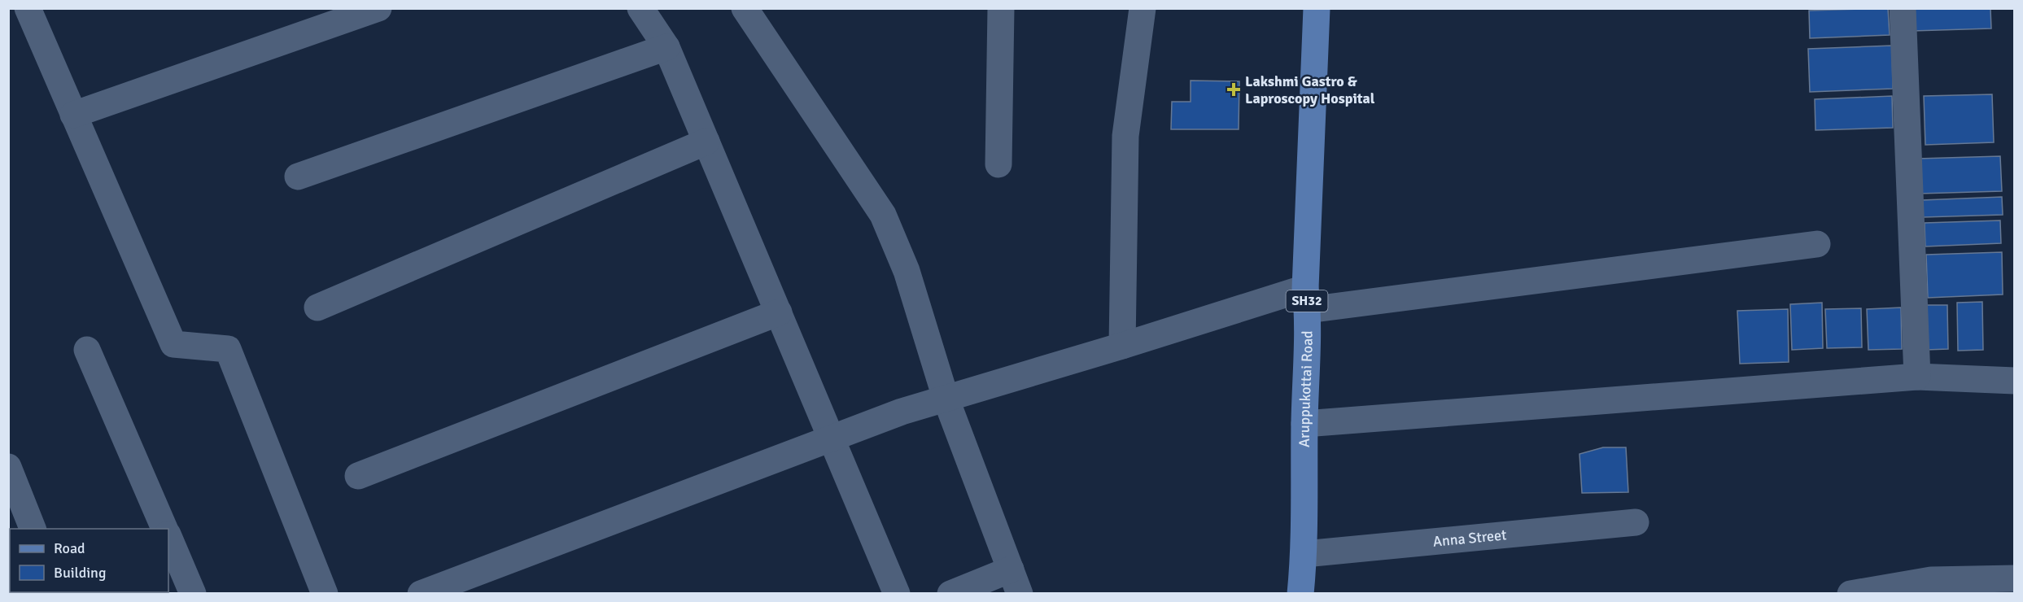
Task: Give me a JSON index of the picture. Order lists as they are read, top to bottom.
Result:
{
  "streets": {
    "main road": ["SH32", "Aruppukottai Road"],
    "street": ["Anna Street"]
  },
  "crossings": [
    ["Aruppukottai Road", "Anna Street"]
  ],
  "places": {
    "health": ["Lakshmi Gastro & Laproscopy Hospital"]
  },
  "legend": ["Road", "Building"]
}
